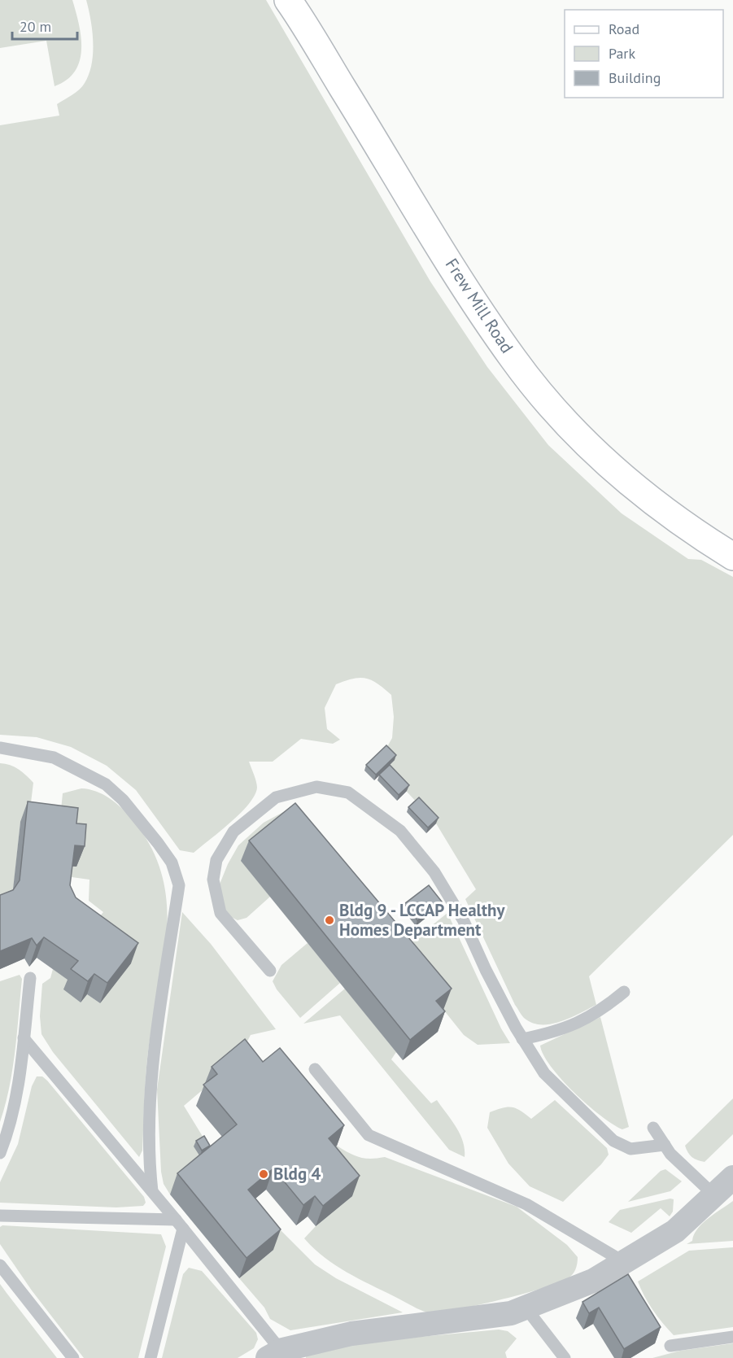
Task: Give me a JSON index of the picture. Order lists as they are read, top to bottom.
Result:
{
  "streets": {
    "street": ["Frew Mill Road"]
  },
  "places": ["Bldg 9 - LCCAP Healthy Homes Department", "Bldg 4"],
  "legend": ["Road", "Park", "Building"],
  "scale_bar": "20 m"
}
